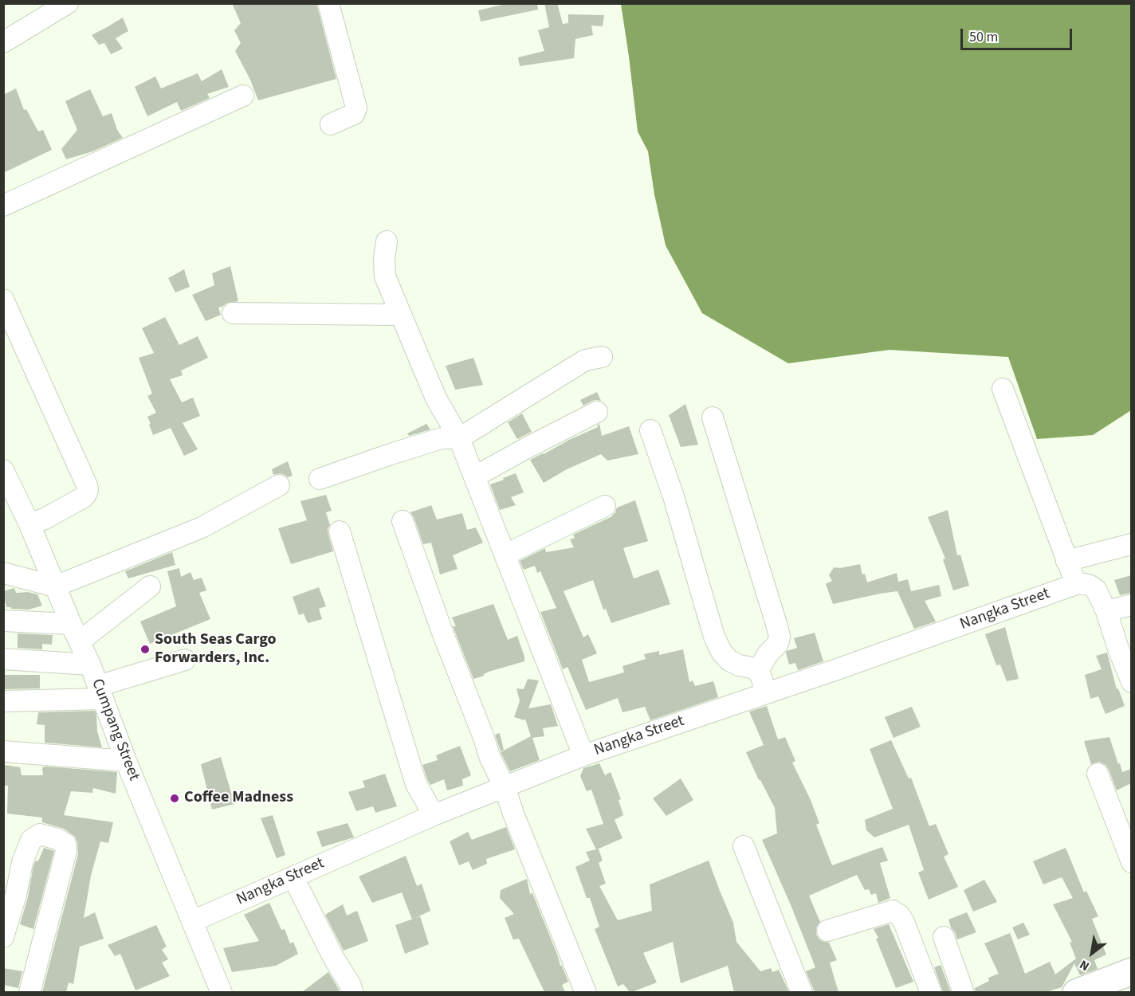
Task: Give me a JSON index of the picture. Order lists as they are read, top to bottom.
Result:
{
  "streets": {
    "street": ["Nangka Street", "Cumpang Street"]
  },
  "crossings": [
    ["Nangka Street", "Cumpang Street"]
  ],
  "places": ["South Seas Cargo Forwarders, Inc.", "Coffee Madness"],
  "scale_bar": "50 m",
  "north": "bottom left"
}
